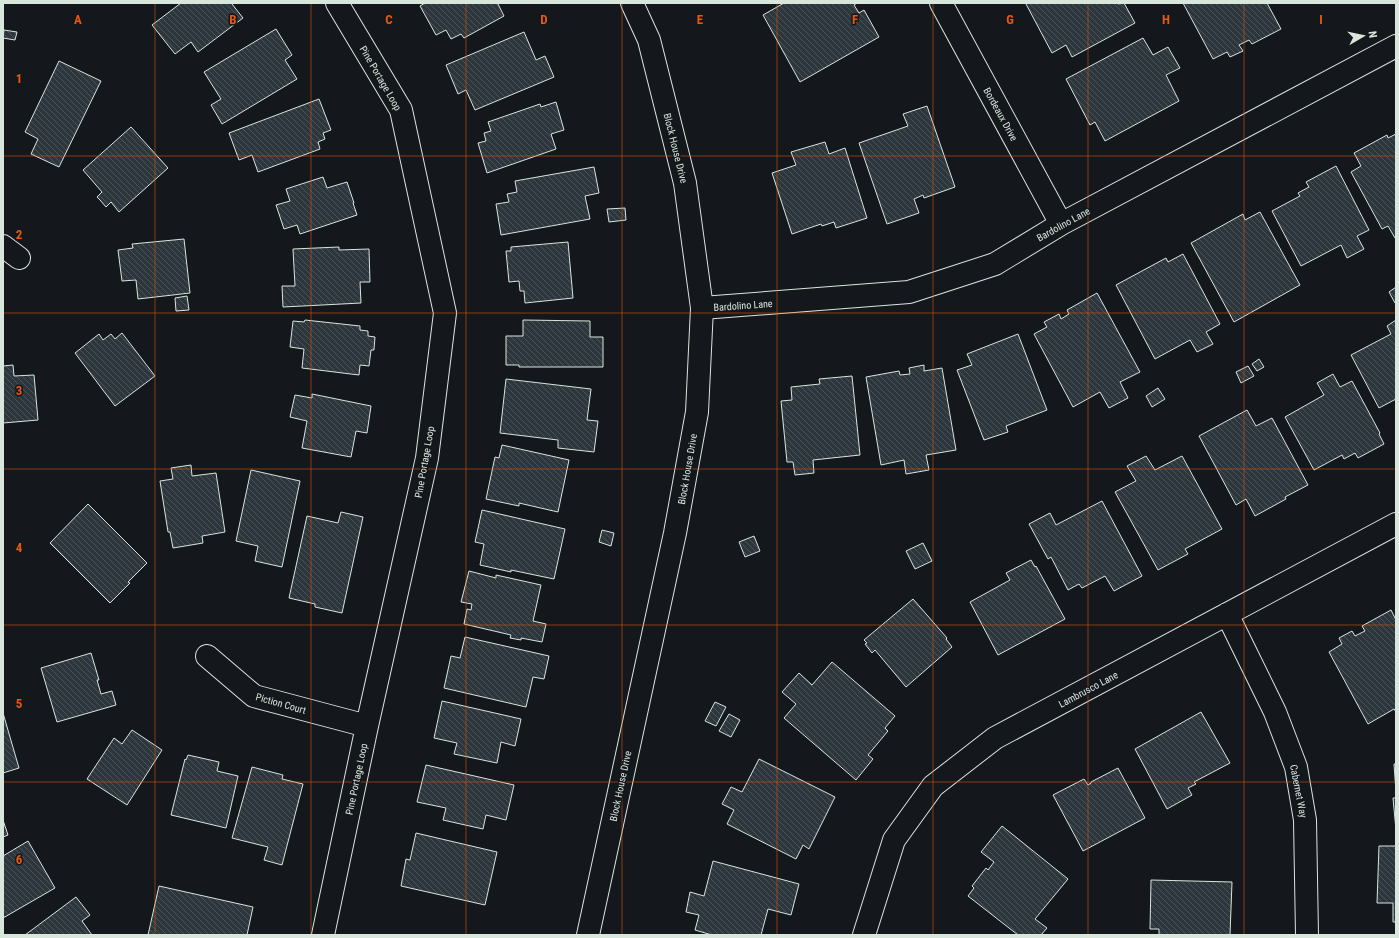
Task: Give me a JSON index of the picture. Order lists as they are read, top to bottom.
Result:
{
  "streets": {
    "street": [
      "Pine Portage Loop",
      "Bordeaux Drive",
      "Block House Drive",
      "Bardolino Lane",
      "Lambrusco Lane",
      "Piction Court",
      "Cabernet Way"
    ]
  },
  "crossings": [
    ["Pine Portage Loop", "Piction Court"],
    ["Bordeaux Drive", "Bardolino Lane"],
    ["Block House Drive", "Bardolino Lane"],
    ["Lambrusco Lane", "Cabernet Way"]
  ],
  "north": "right",
  "grid": {
    "columns": [
      "A",
      "B",
      "C",
      "D",
      "E",
      "F",
      "G",
      "H",
      "I"
    ],
    "rows": [
      "1",
      "2",
      "3",
      "4",
      "5",
      "6"
    ]
  }
}
